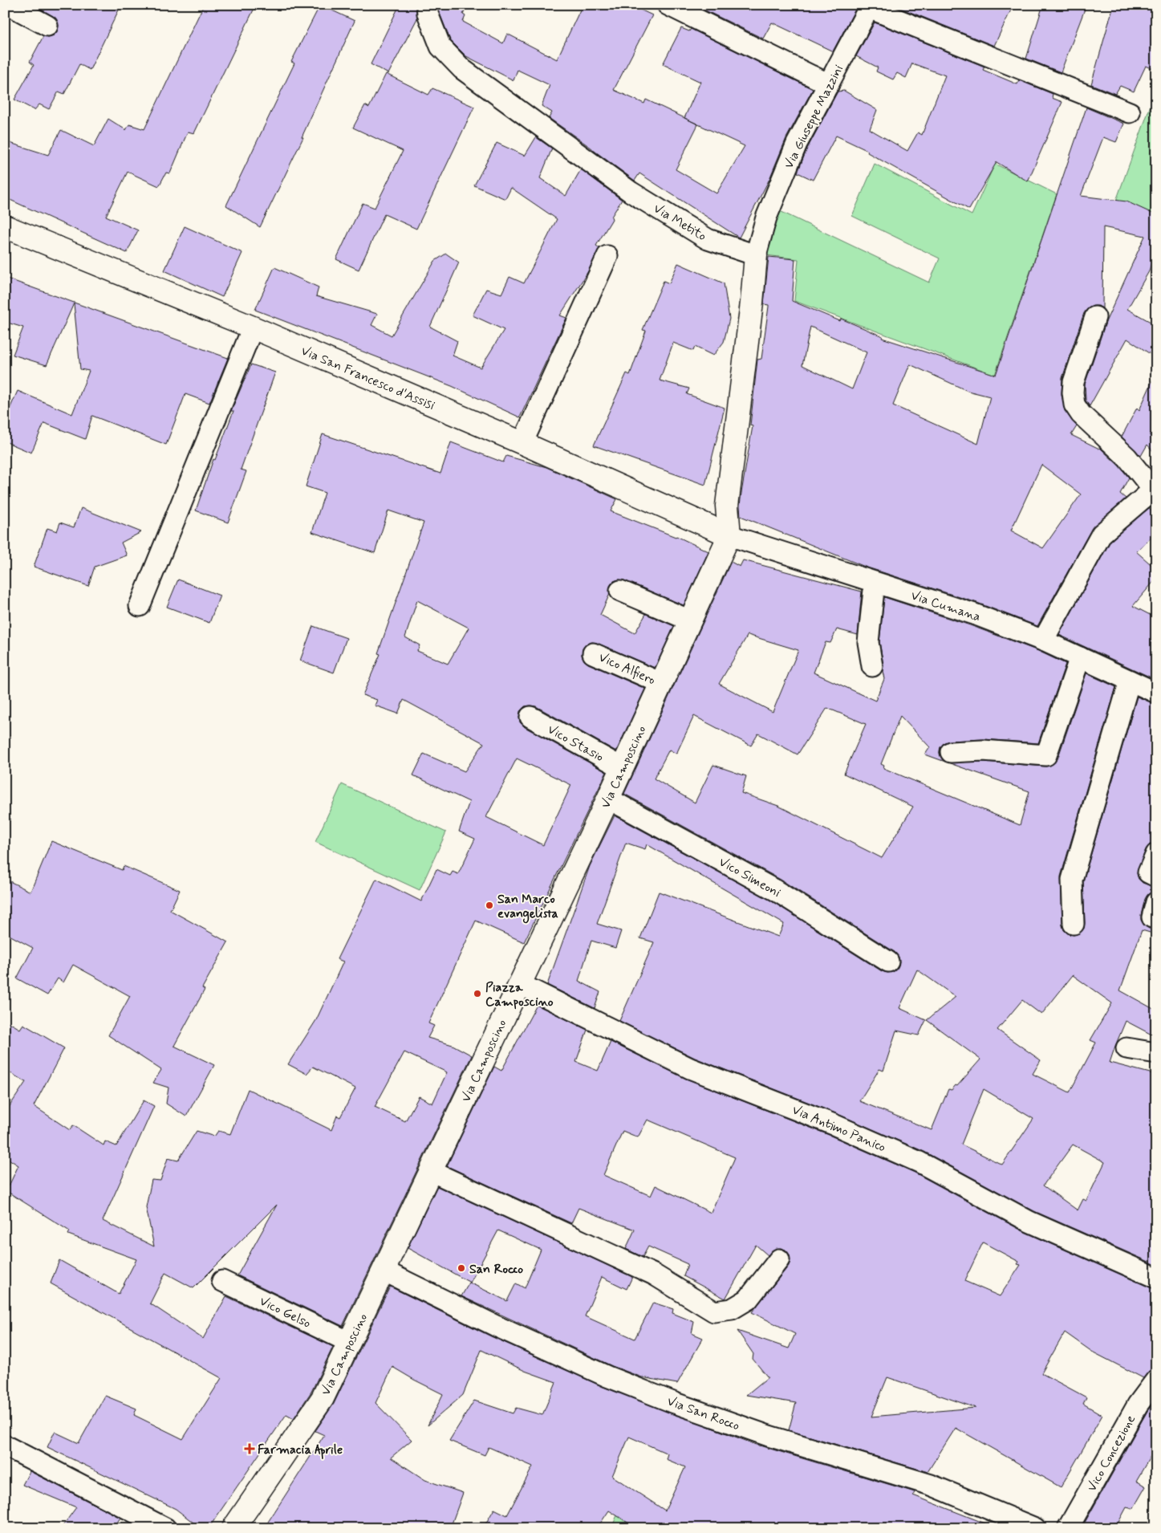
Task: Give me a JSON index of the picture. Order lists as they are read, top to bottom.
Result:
{
  "streets": {
    "street": [
      "Via Giuseppe Mazzini",
      "Via Metito",
      "Via San Francesco d'Assisi",
      "Via Cumana",
      "Vico Alfiero",
      "Vico Stasio",
      "Via Camposcino",
      "Vico Simeoni",
      "Via Antimo Panico",
      "Vico Gelso",
      "Via San Rocco",
      "Vico Concezione"
    ]
  },
  "crossings": [
    ["Via Giuseppe Mazzini", "Via Metito"],
    ["Via San Francesco d'Assisi", "Via Cumana"],
    ["Via San Francesco d'Assisi", "Via Camposcino"],
    ["Via Cumana", "Via Camposcino"],
    ["Vico Alfiero", "Via Camposcino"],
    ["Vico Stasio", "Via Camposcino"],
    ["Via Camposcino", "Vico Simeoni"],
    ["Via Camposcino", "Via Antimo Panico"],
    ["Via Camposcino", "Vico Gelso"],
    ["Via Camposcino", "Via San Rocco"]
  ],
  "places": {
    "other": ["San Marco evangelista", "Piazza Camposcino", "San Rocco"],
    "health": ["Farmacia Aprile"]
  }
}
